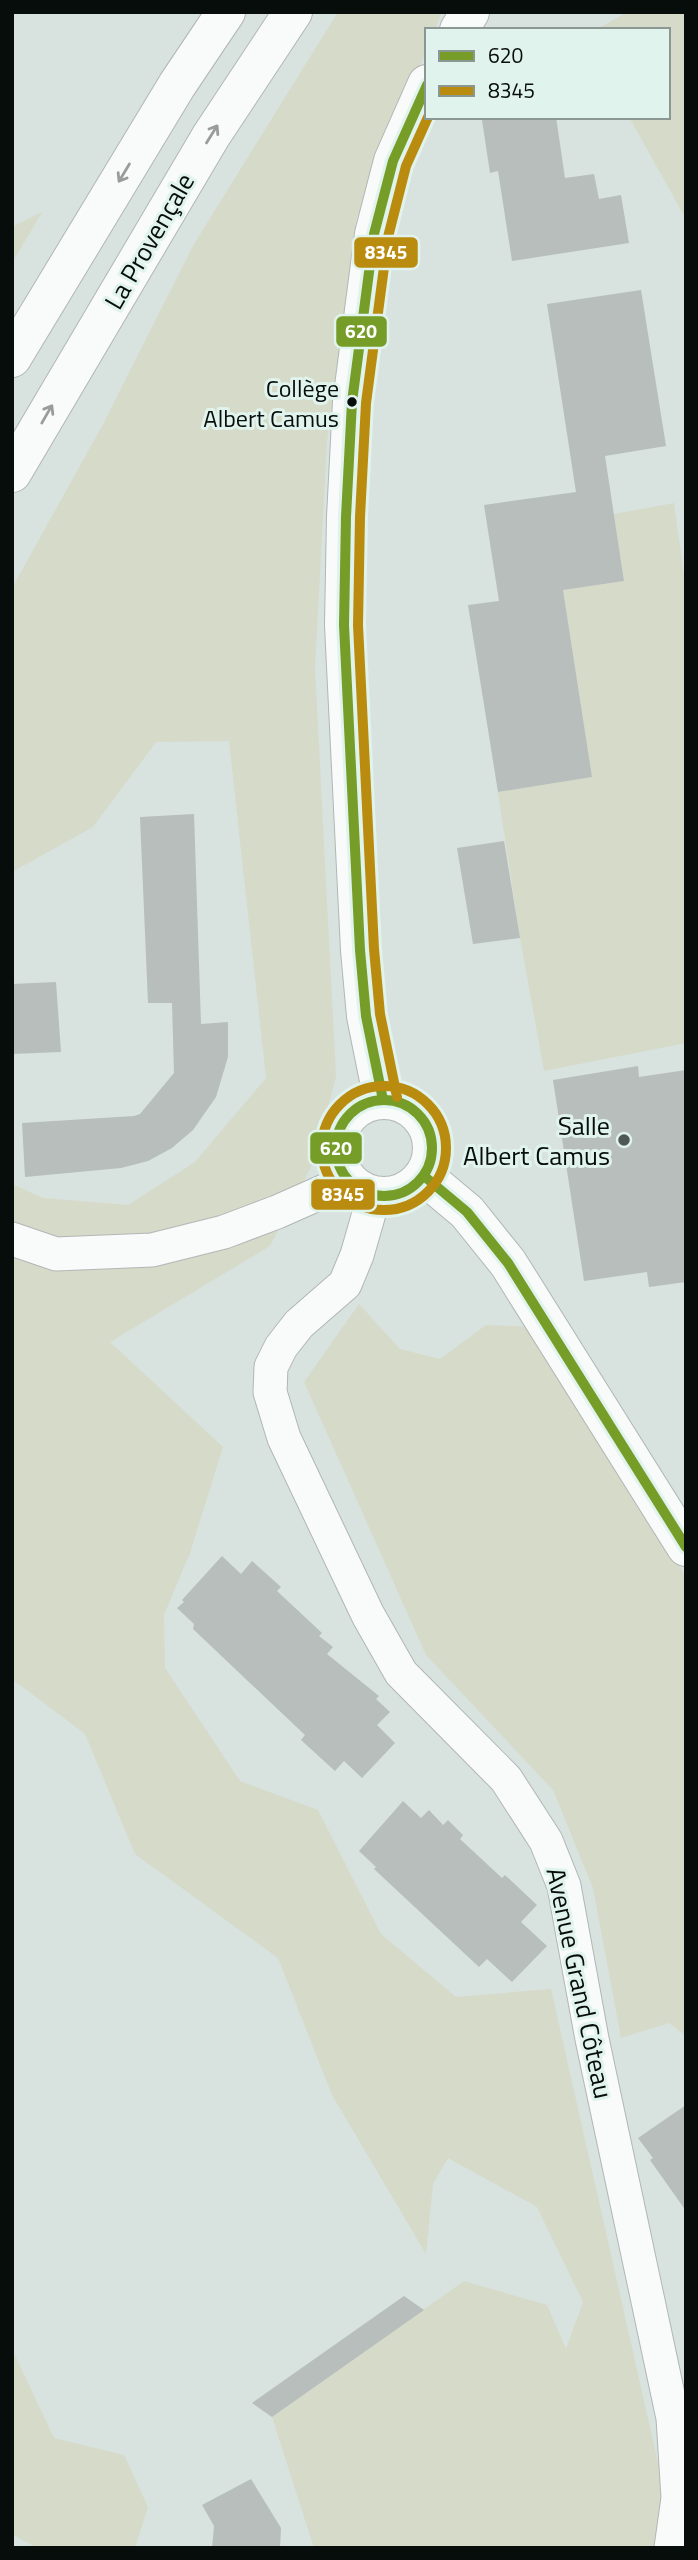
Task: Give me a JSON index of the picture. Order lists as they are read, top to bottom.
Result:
{
  "streets": {
    "main road": ["La Provençale"],
    "street": ["Avenue Grand Côteau"]
  },
  "places": ["Collège Albert Camus", "Salle Albert Camus"],
  "lines": ["transit line 620", "transit line 8345"],
  "legend": ["620", "8345"]
}
